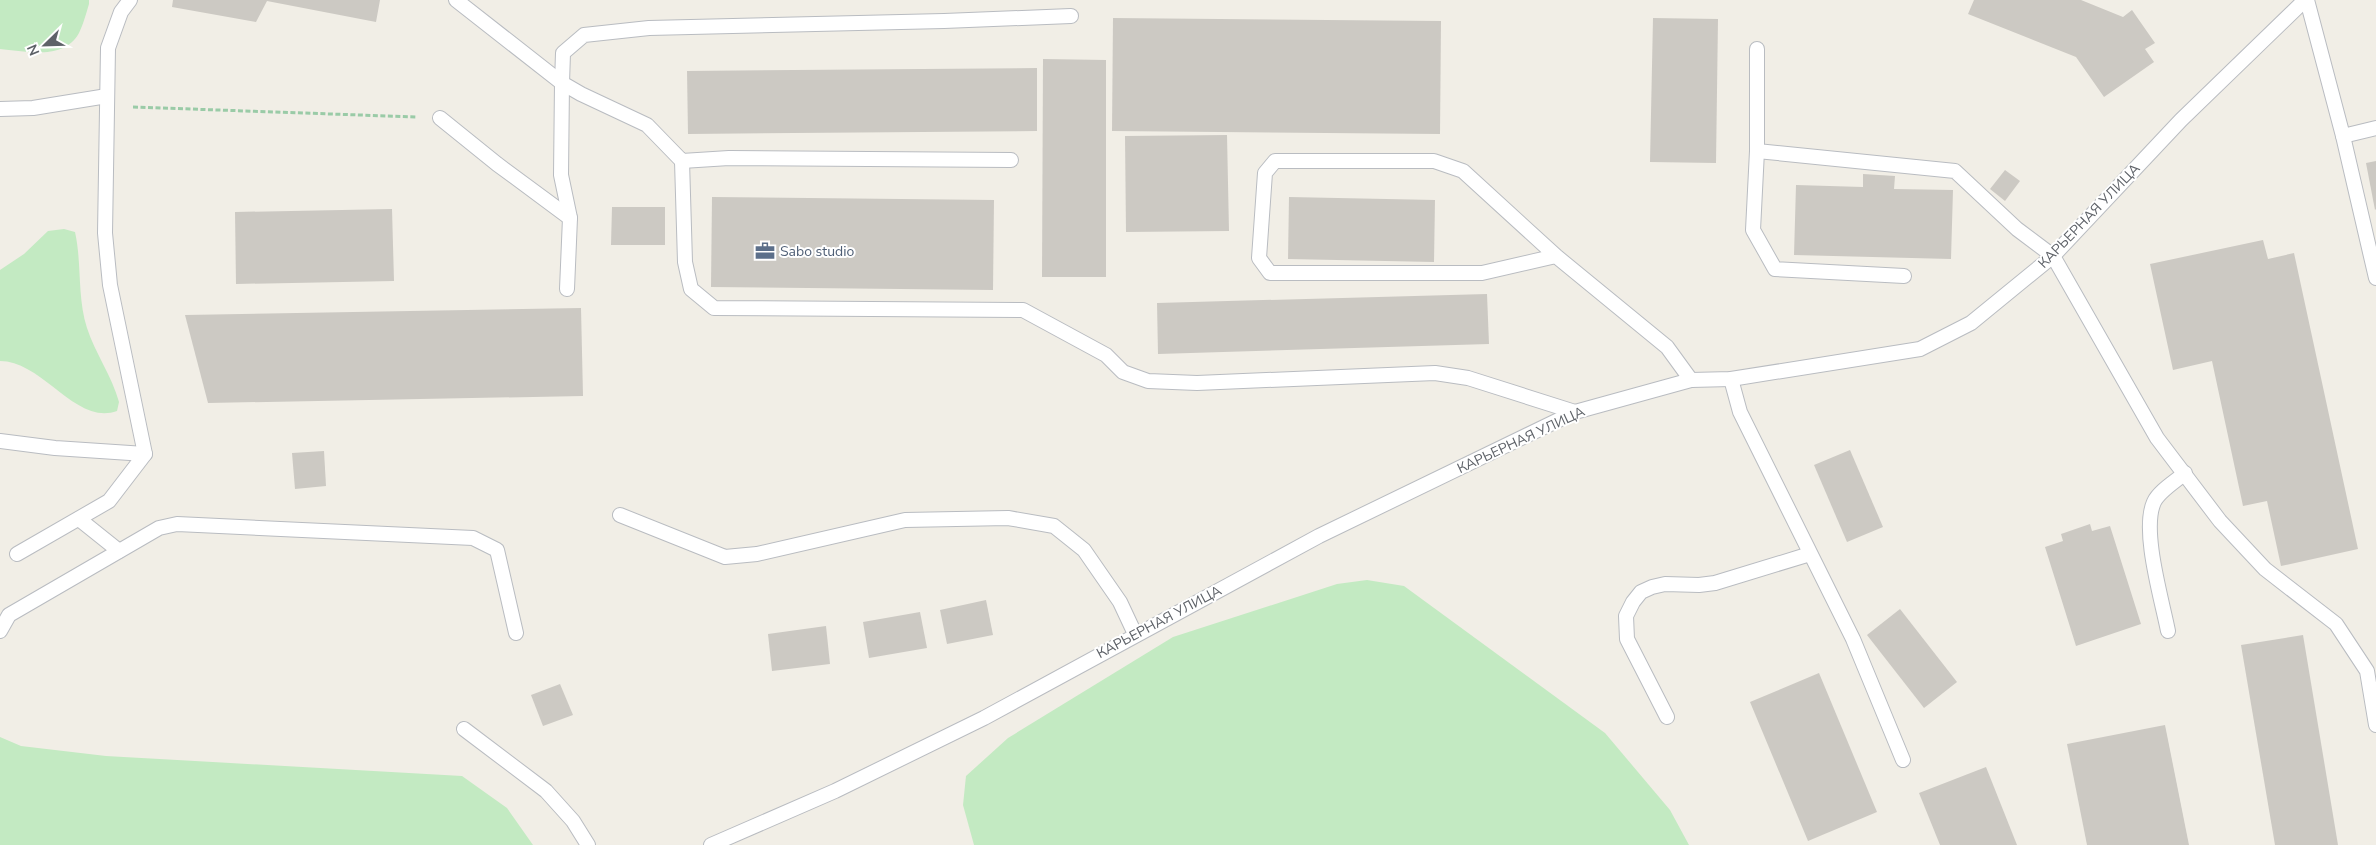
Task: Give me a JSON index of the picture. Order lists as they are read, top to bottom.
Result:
{
  "streets": {
    "lane": ["КАРЬЕРНАЯ УЛИЦА"]
  },
  "places": {
    "office": ["Sabo studio"]
  },
  "north": "bottom left"
}
